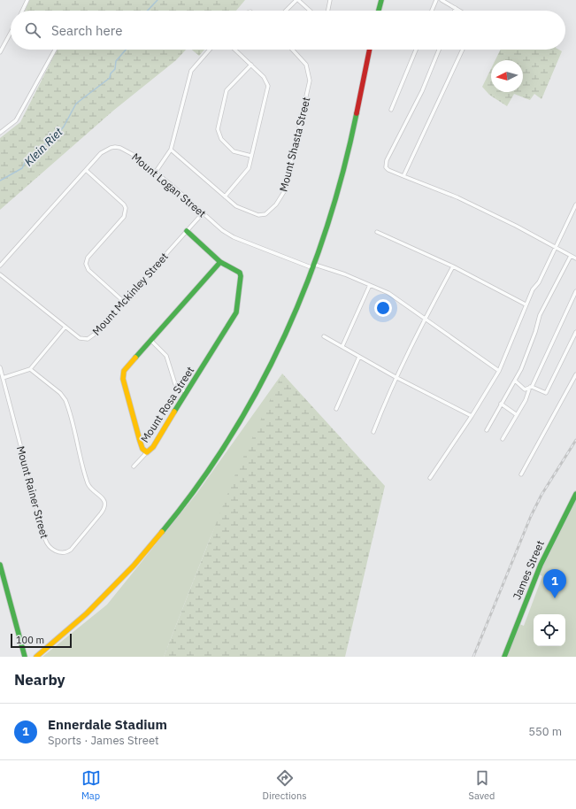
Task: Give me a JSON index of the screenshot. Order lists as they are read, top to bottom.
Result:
{
  "streets": {
    "street": [
      "Mount Shasta Street",
      "Mount Logan Street",
      "Mount Mckinley Street",
      "Mount Rosa Street",
      "Mount Rainer Street",
      "James Street"
    ]
  },
  "crossings": [
    ["Mount Logan Street", "Mount Mckinley Street"],
    ["Mount Mckinley Street", "Mount Rosa Street"]
  ],
  "water": ["Klein Riet"],
  "scale_bar": "100 m",
  "north": "left",
  "page": {
    "search": "Search here",
    "pins": "1",
    "scale": "100 m",
    "heading": "Nearby",
    "list": [
      {
        "mark": "1",
        "name": "Ennerdale Stadium",
        "note": "Sports · James Street",
        "value": "550 m"
      }
    ],
    "nav": ["Map", "Directions", "Saved"]
  }
}
